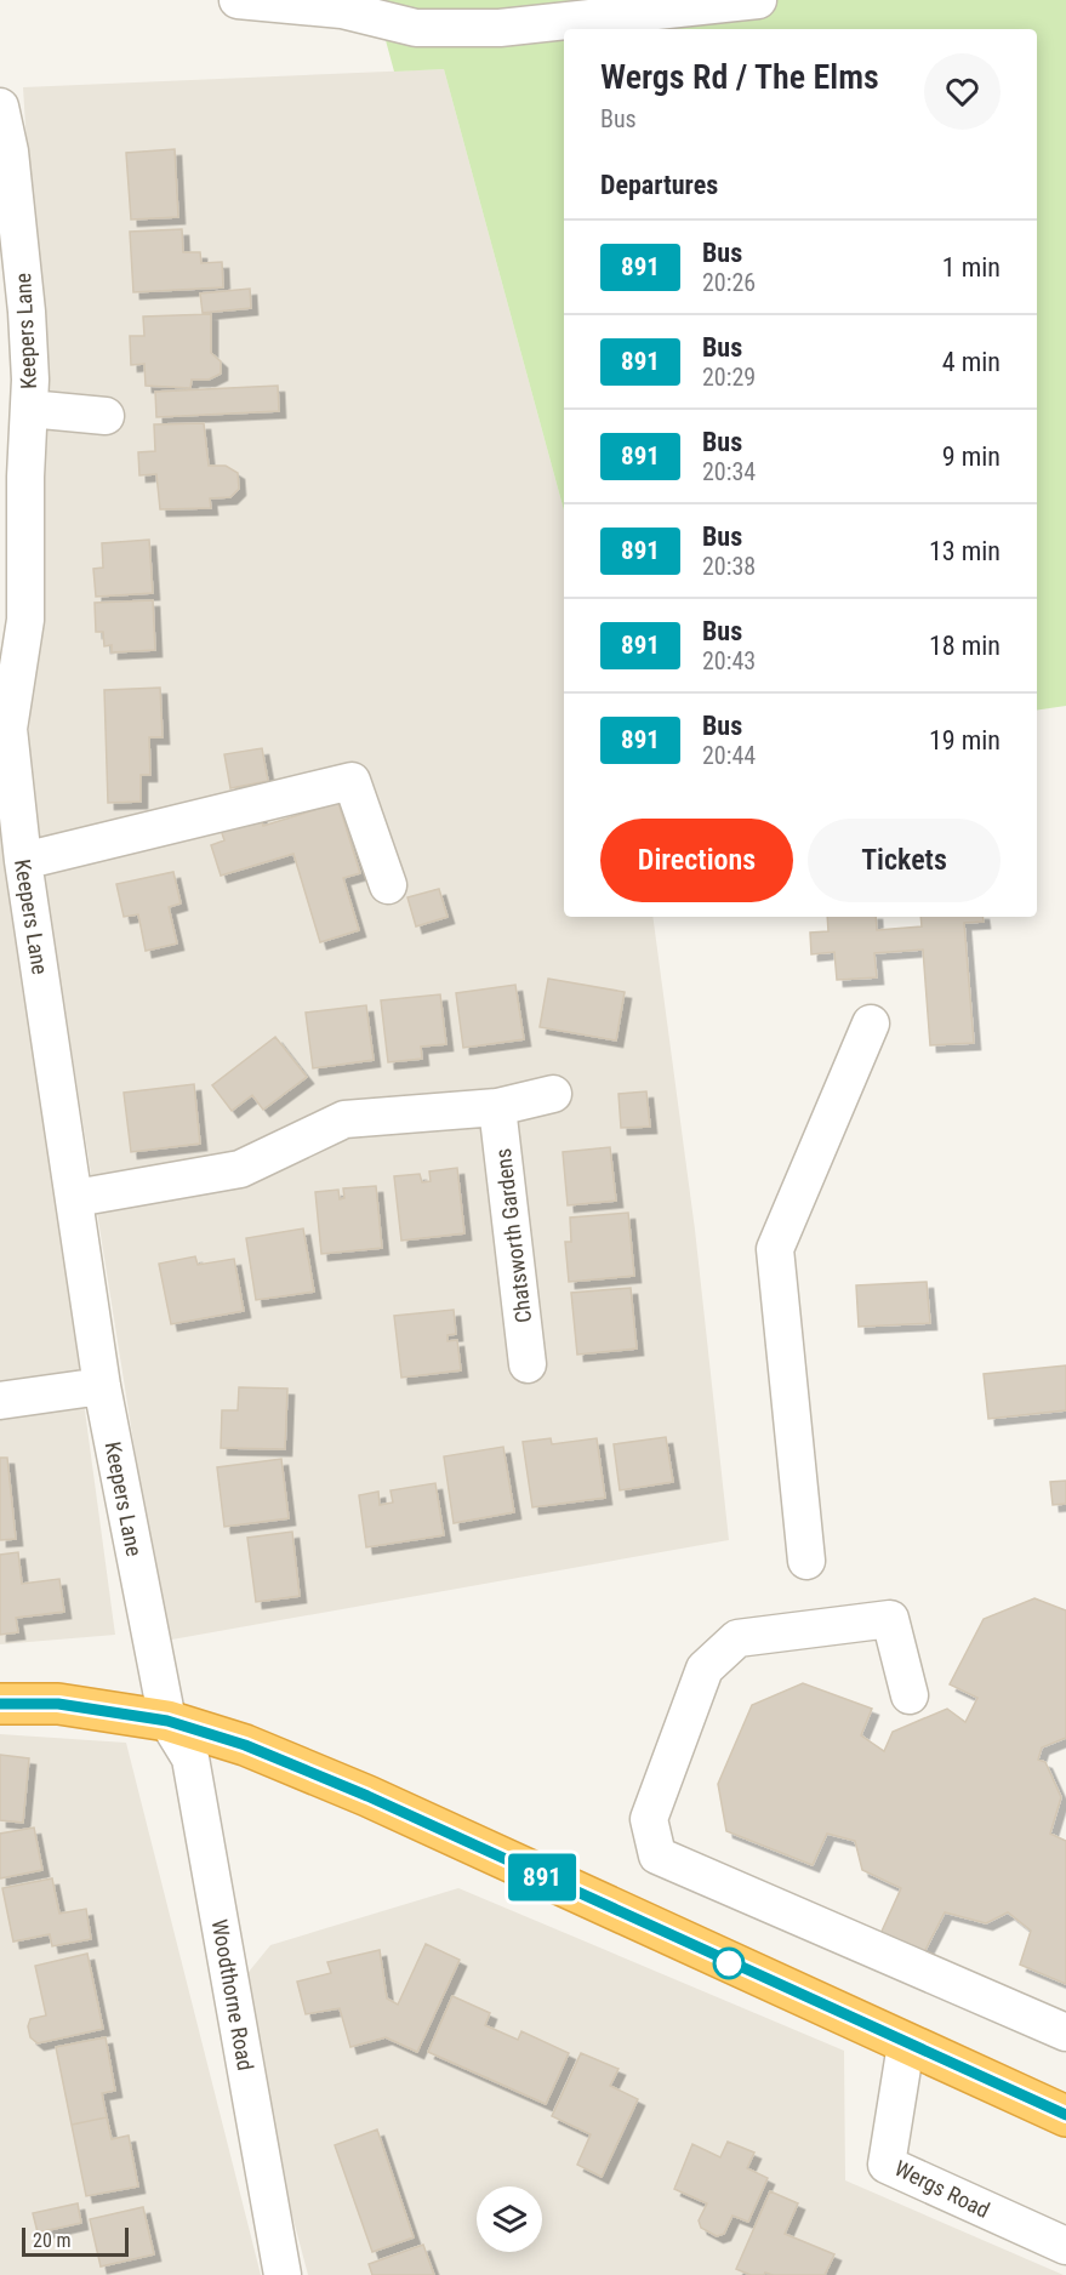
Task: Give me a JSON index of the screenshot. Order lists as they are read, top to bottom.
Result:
{
  "streets": {
    "street": [
      "Keepers Lane",
      "Chatsworth Gardens",
      "Woodthorne Road",
      "Wergs Road"
    ]
  },
  "crossings": [
    ["Keepers Lane", "Woodthorne Road"]
  ],
  "lines": ["bus line 891"],
  "scale_bar": "20 m",
  "page": {
    "on_map": "891",
    "heading": [
      ["Wergs Rd / The Elms", "Bus"],
      "Departures"
    ],
    "list": [
      {
        "mark": "891",
        "name": "Bus",
        "note": "20:26",
        "value": "1 min"
      },
      {
        "mark": "891",
        "name": "Bus",
        "note": "20:29",
        "value": "4 min"
      },
      {
        "mark": "891",
        "name": "Bus",
        "note": "20:34",
        "value": "9 min"
      },
      {
        "mark": "891",
        "name": "Bus",
        "note": "20:38",
        "value": "13 min"
      },
      {
        "mark": "891",
        "name": "Bus",
        "note": "20:43",
        "value": "18 min"
      },
      {
        "mark": "891",
        "name": "Bus",
        "note": "20:44",
        "value": "19 min"
      }
    ],
    "buttons": ["Directions", "Tickets"],
    "scale": "20 m"
  }
}
